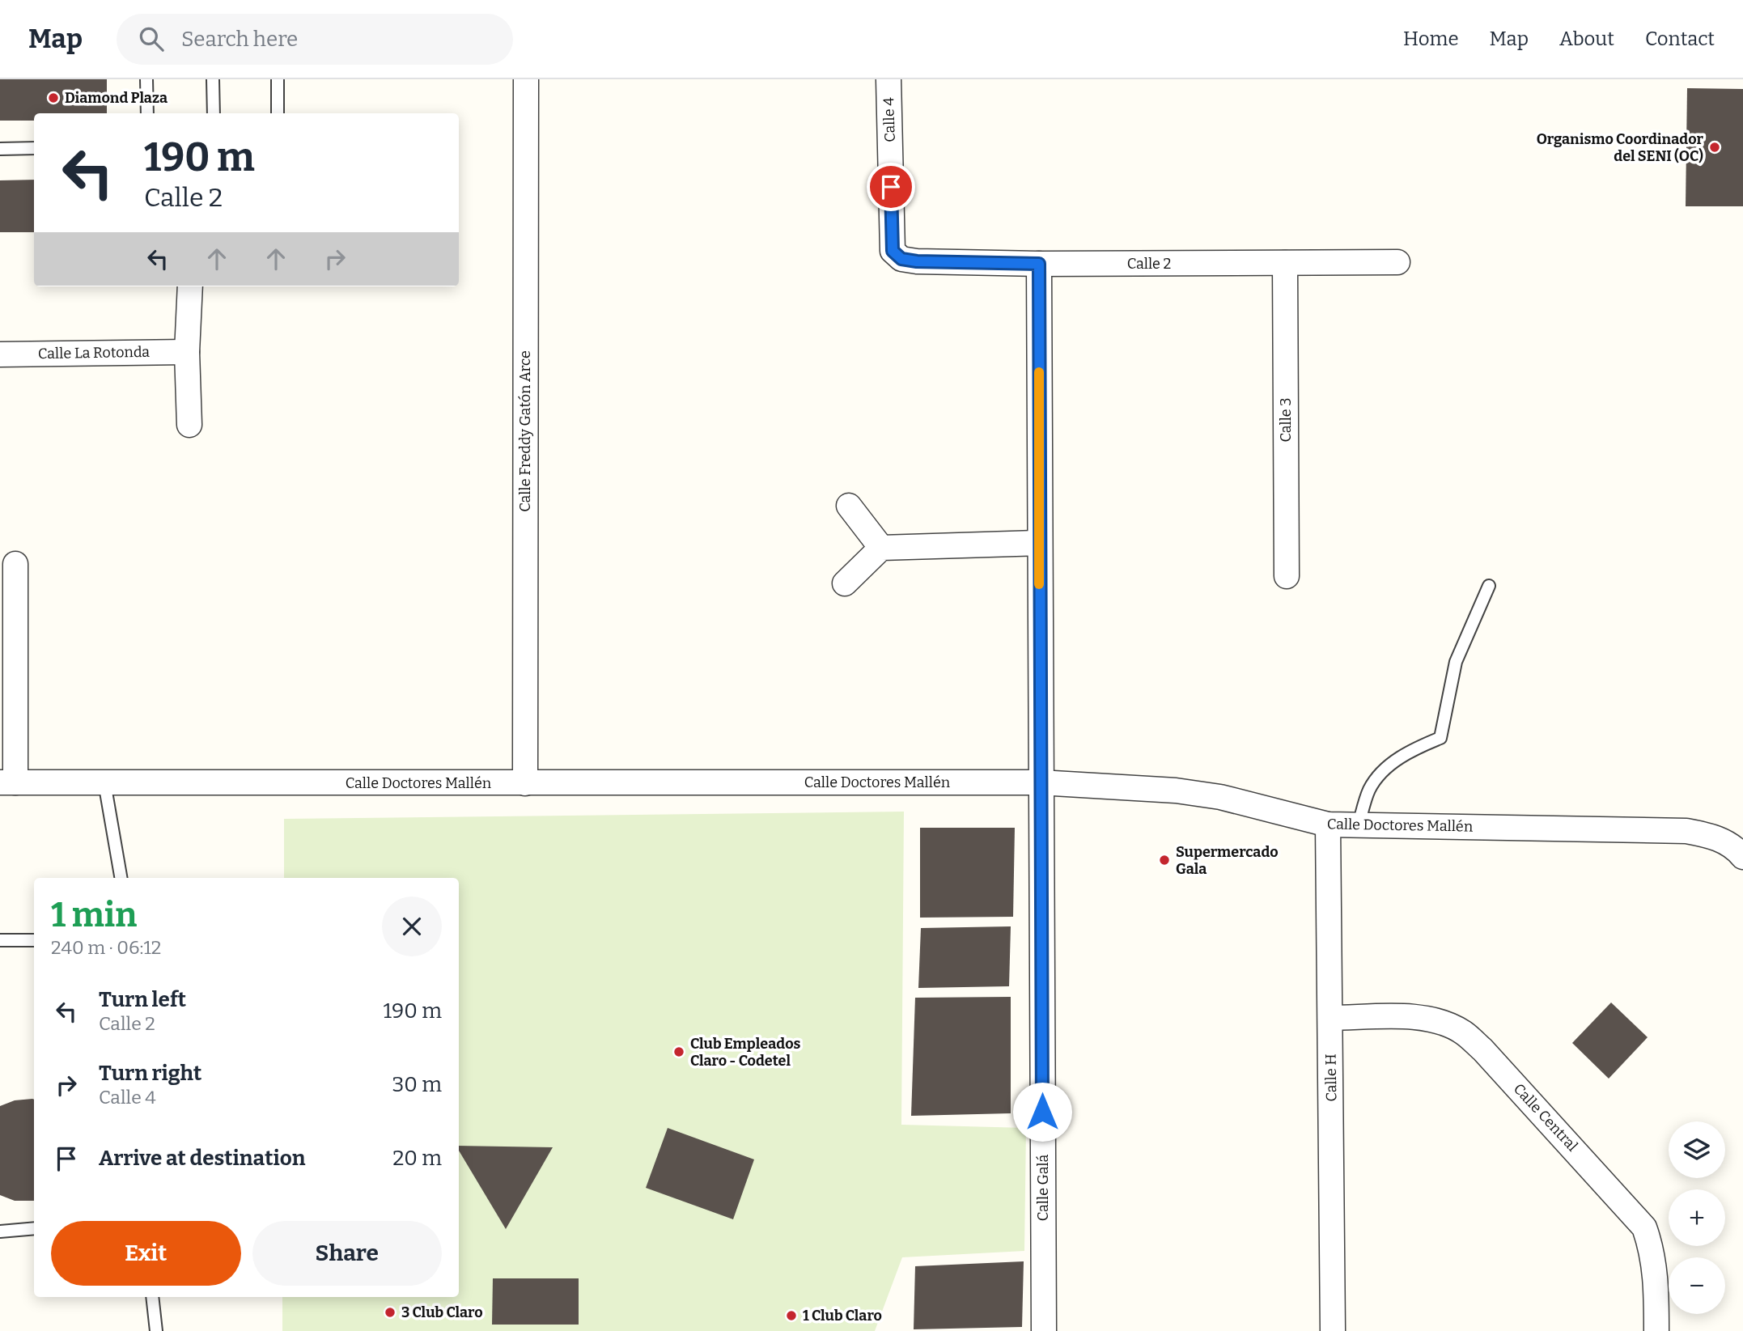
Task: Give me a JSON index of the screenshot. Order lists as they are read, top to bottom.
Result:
{
  "streets": {
    "street": [
      "Calle 4",
      "Calle 2",
      "Calle La Rotonda",
      "Calle 3",
      "Calle Freddy Gatón Arce",
      "Calle Doctores Mallén",
      "Calle H",
      "Calle Central",
      "Calle Galá"
    ]
  },
  "crossings": [
    ["Calle 4", "Calle 2"],
    ["Calle 2", "Calle 3"],
    ["Calle 2", "Calle Galá"],
    ["Calle Freddy Gatón Arce", "Calle Doctores Mallén"],
    ["Calle Doctores Mallén", "Calle H"],
    ["Calle Doctores Mallén", "Calle Galá"],
    ["Calle H", "Calle Central"]
  ],
  "places": [
    "Diamond Plaza",
    "Organismo Coordinador del SENI (OC)",
    "Supermercado Gala",
    "Club Empleados Claro - Codetel",
    "3 Club Claro",
    "1 Club Claro"
  ],
  "page": {
    "header": "Map",
    "search": "Search here",
    "nav": [
      "Home",
      "Map",
      "About",
      "Contact"
    ],
    "turn": ["190 m", "Calle 2"],
    "heading": ["1 min", "240 m · 06:12"],
    "list": [
      {
        "name": "Turn left",
        "note": "Calle 2",
        "value": "190 m"
      },
      {
        "name": "Turn right",
        "note": "Calle 4",
        "value": "30 m"
      },
      {
        "name": "Arrive at destination",
        "value": "20 m"
      }
    ],
    "map_buttons": ["+", "−"],
    "buttons": ["Exit", "Share"]
  }
}
